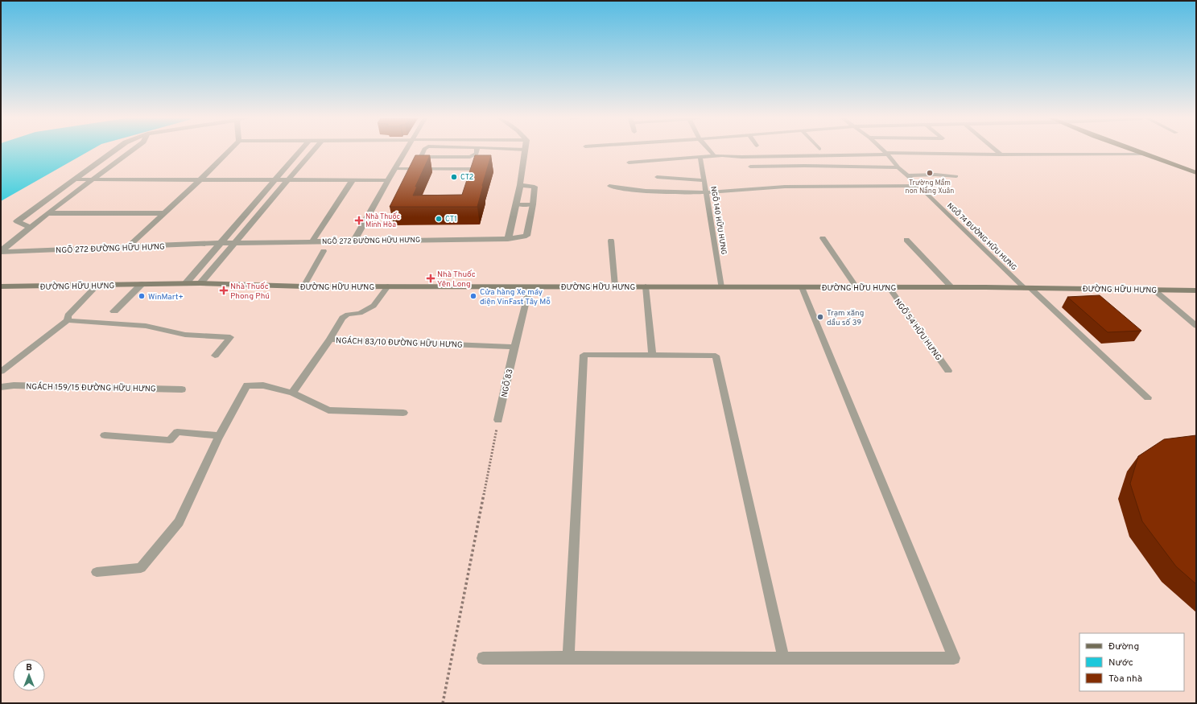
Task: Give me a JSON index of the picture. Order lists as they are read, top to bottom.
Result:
{
  "streets": {
    "main road": ["ĐƯỜNG HỮU HƯNG"],
    "street": ["NGÕ 272 ĐƯỜNG HỮU HƯNG"],
    "lane": [
      "NGÕ 140 HỮU HƯNG",
      "NGÕ 74 ĐƯỜNG HỮU HƯNG",
      "NGÕ 54 HỮU HƯNG",
      "NGÁCH 83/10 ĐƯỜNG HỮU HƯNG",
      "NGÕ 83",
      "NGÁCH 159/15 ĐƯỜNG HỮU HƯNG"
    ]
  },
  "crossings": [
    ["NGÕ 140 HỮU HƯNG", "ĐƯỜNG HỮU HƯNG"],
    ["NGÕ 74 ĐƯỜNG HỮU HƯNG", "ĐƯỜNG HỮU HƯNG"],
    ["ĐƯỜNG HỮU HƯNG", "NGÕ 54 HỮU HƯNG"],
    ["ĐƯỜNG HỮU HƯNG", "NGÕ 83"],
    ["NGÁCH 83/10 ĐƯỜNG HỮU HƯNG", "NGÕ 83"]
  ],
  "places": {
    "other": [
      "Trường Mầm non Nắng Xuân",
      "CT2",
      "CT1",
      "WinMart+",
      "Cửa hàng Xe máy điện VinFast Tây Mỗ",
      "Trạm xăng dầu số 39"
    ],
    "health": ["Nhà Thuốc Minh Hòa", "Nhà Thuốc Yên Long", "Nhà Thuốc Phong Phú"]
  },
  "legend": ["Đường", "Nước", "Tòa nhà"],
  "north": "top"
}
